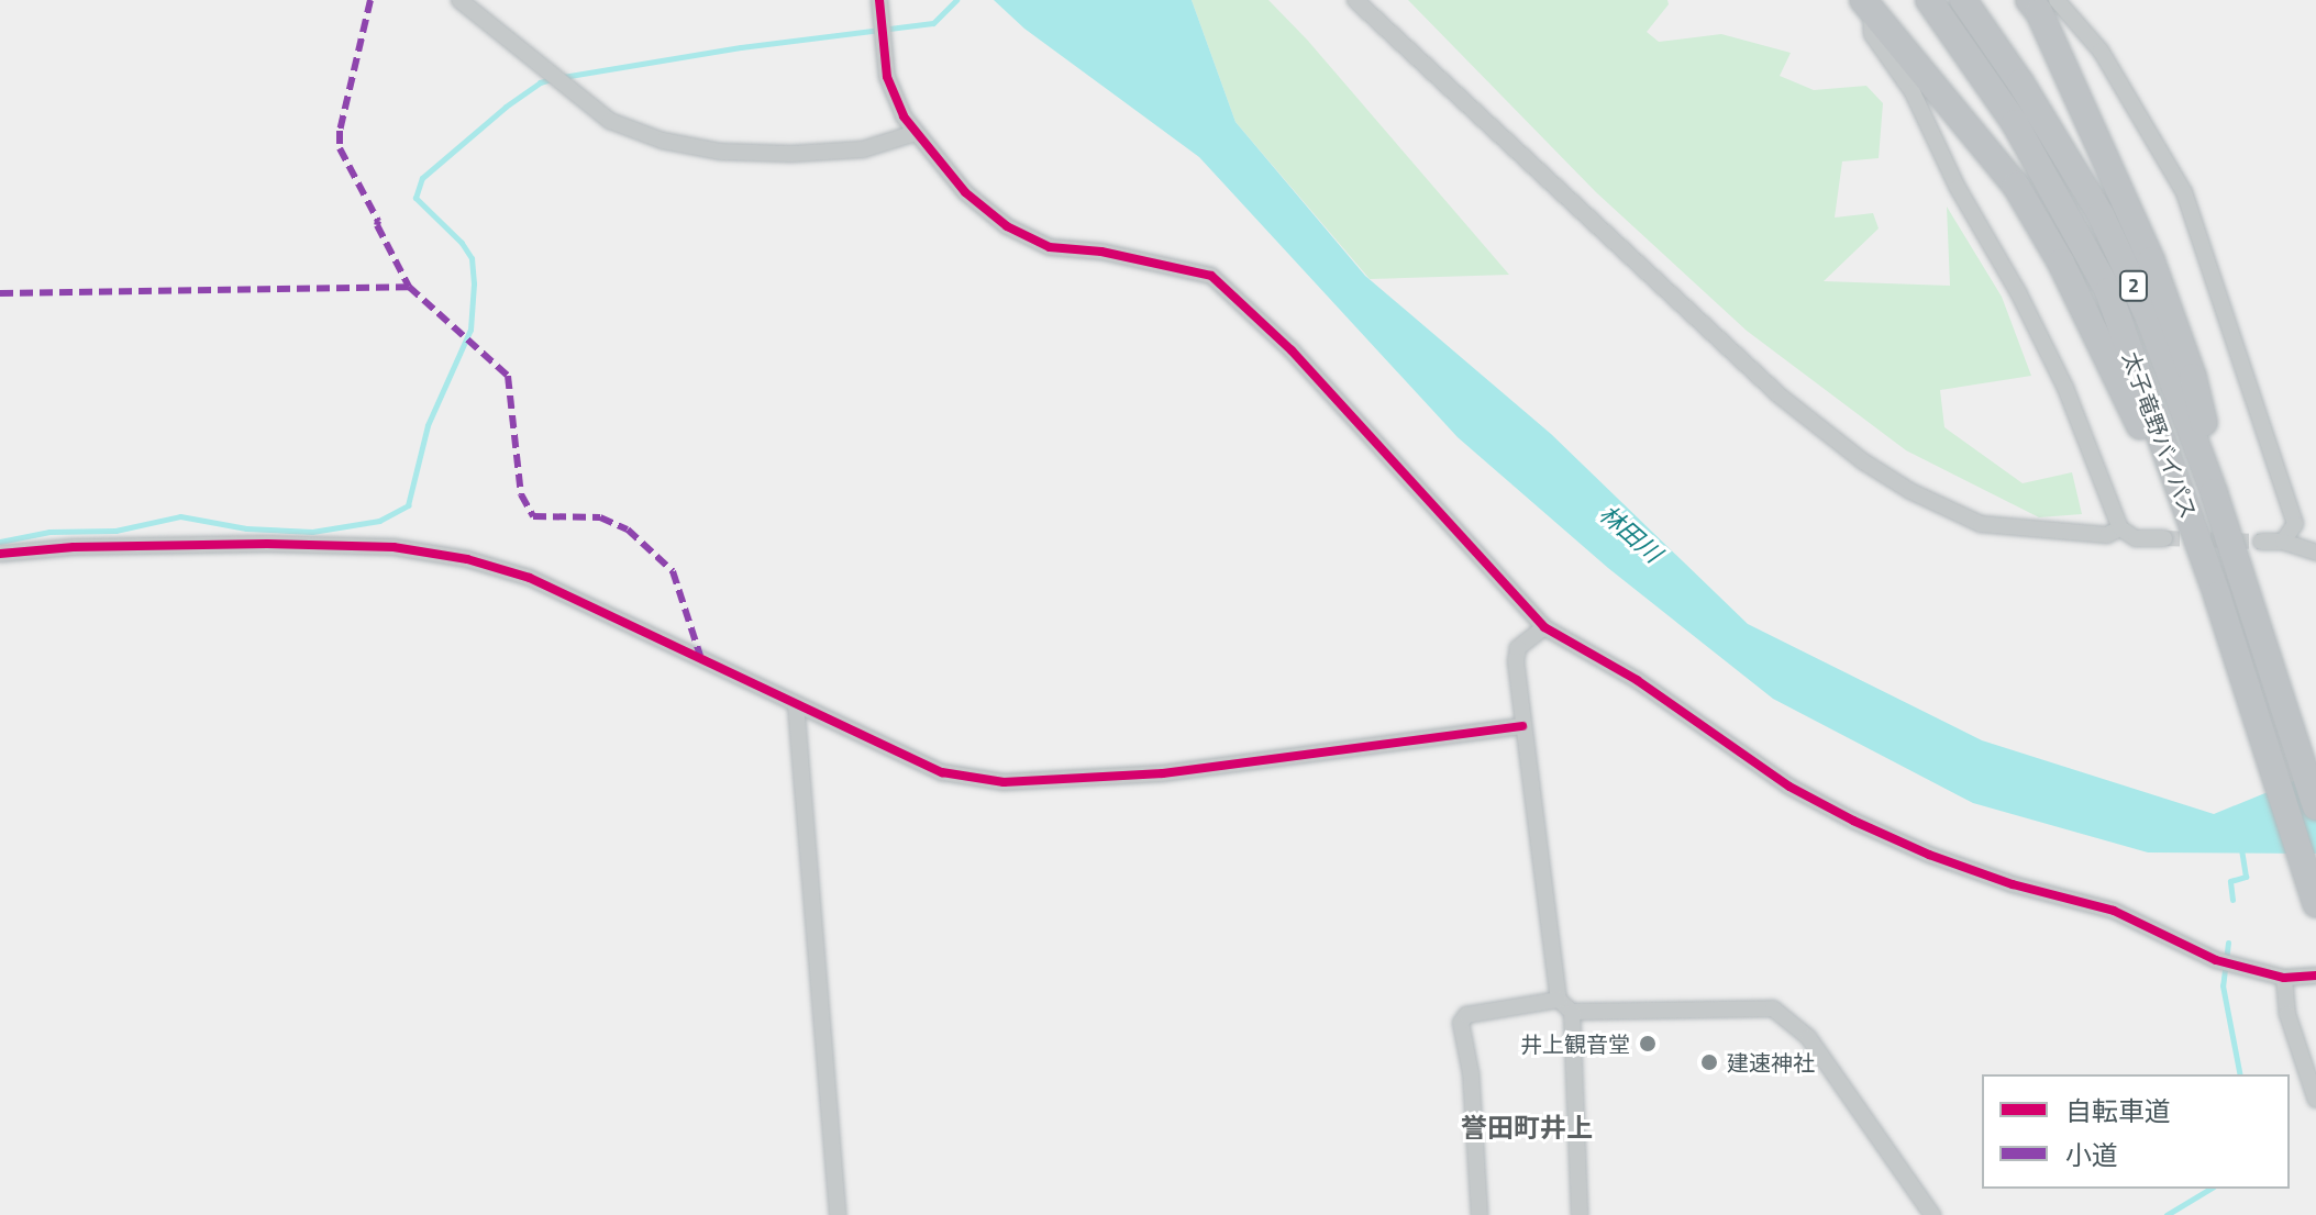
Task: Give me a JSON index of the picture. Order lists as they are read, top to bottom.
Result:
{
  "streets": {
    "highway": ["2", "太子竜野バイパス"]
  },
  "districts": ["誉田町井上"],
  "water": ["林田川"],
  "places": ["井上観音堂", "建速神社"],
  "legend": ["自転車道", "小道"]
}
